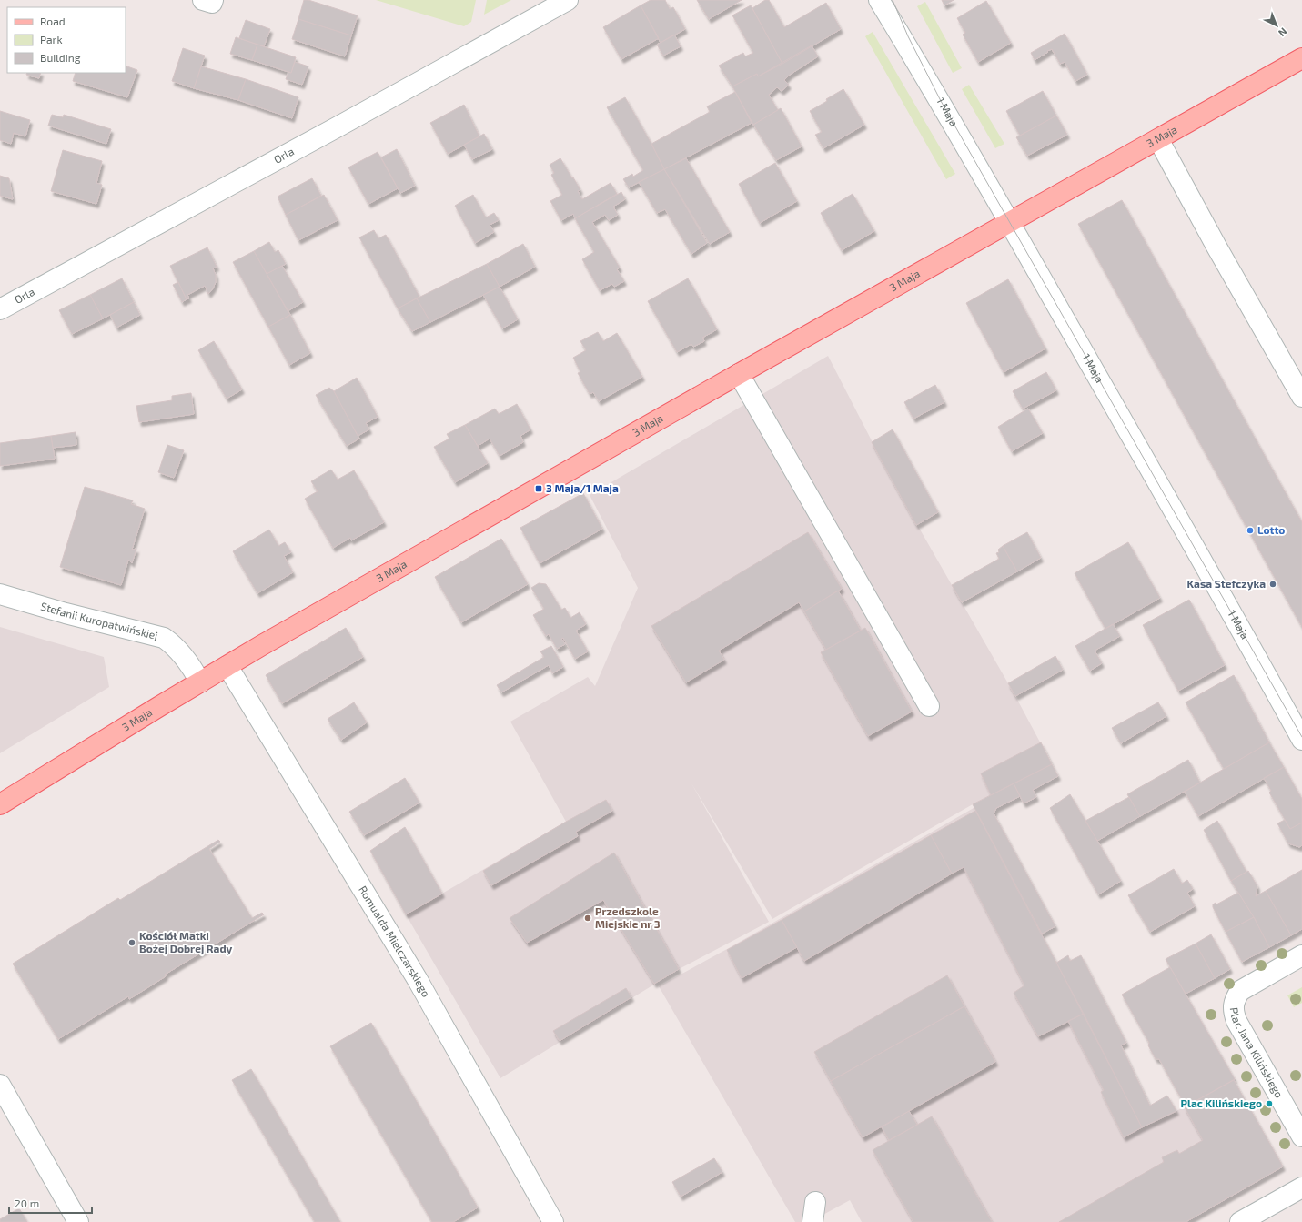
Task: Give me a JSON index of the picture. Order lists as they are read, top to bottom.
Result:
{
  "streets": {
    "main road": ["3 Maja"],
    "street": [
      "1 Maja",
      "Orla",
      "Stefanii Kuropatwińskiej",
      "Romualda Mielczarskiego",
      "Plac Jana Kilińskiego"
    ]
  },
  "crossings": [
    ["1 Maja", "3 Maja"],
    ["3 Maja", "Stefanii Kuropatwińskiej"],
    ["3 Maja", "Romualda Mielczarskiego"]
  ],
  "places": {
    "transit": ["3 Maja/1 Maja"],
    "other": [
      "Lotto",
      "Kasa Stefczyka",
      "Przedszkole Miejskie nr 3",
      "Kościół Matki Bożej Dobrej Rady",
      "Plac Kilińskiego"
    ]
  },
  "legend": ["Road", "Park", "Building"],
  "scale_bar": "20 m",
  "north": "bottom right"
}
